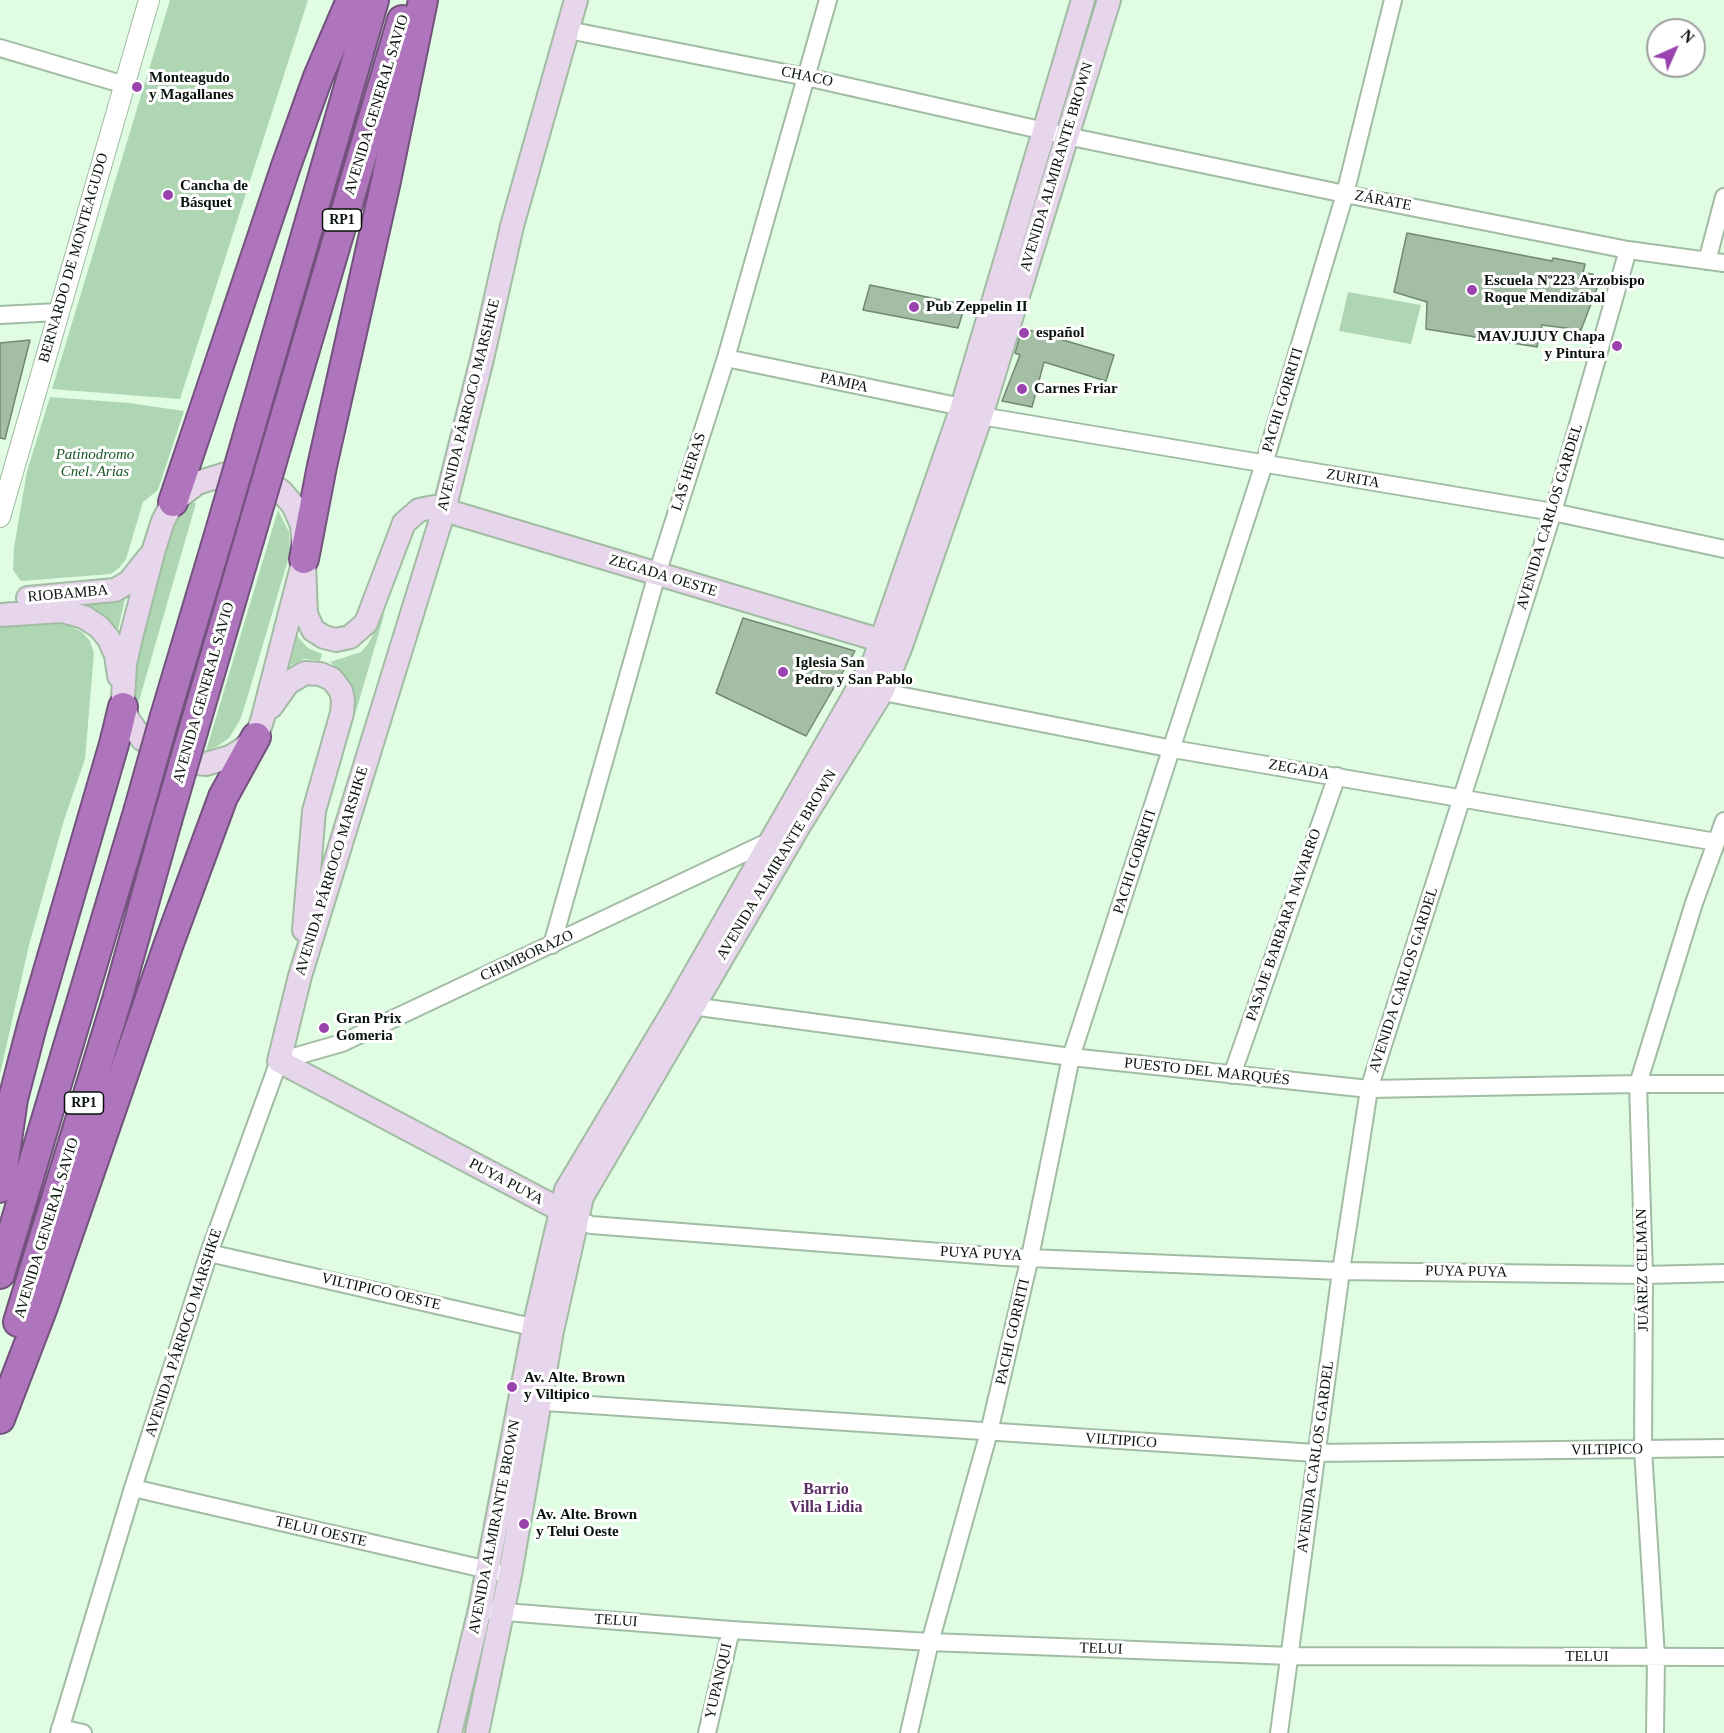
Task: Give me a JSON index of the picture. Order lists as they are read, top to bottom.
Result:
{
  "streets": {
    "highway": ["AVENIDA GENERAL SAVIO", "RP1"],
    "main road": [
      "AVENIDA ALMIRANTE BROWN",
      "AVENIDA PÁRROCO MARSHKE",
      "ZEGADA OESTE",
      "RIOBAMBA",
      "PUYA PUYA"
    ],
    "street": [
      "CHACO",
      "ZÁRATE",
      "BERNARDO DE MONTEAGUDO",
      "PAMPA",
      "PACHI GORRITI",
      "LAS HERAS",
      "ZURITA",
      "AVENIDA CARLOS GARDEL",
      "ZEGADA",
      "PASAJE BARBARA NAVARRO",
      "CHIMBORAZO",
      "PUESTO DEL MARQUÉS",
      "JUÁREZ CELMAN",
      "VILTIPICO OESTE",
      "VILTIPICO",
      "TELUI OESTE",
      "TELUI",
      "YUPANQUI"
    ]
  },
  "crossings": [
    ["CHACO", "AVENIDA ALMIRANTE BROWN"],
    ["CHACO", "ZÁRATE"],
    ["CHACO", "AVENIDA PÁRROCO MARSHKE"],
    ["CHACO", "LAS HERAS"],
    ["AVENIDA ALMIRANTE BROWN", "ZÁRATE"],
    ["AVENIDA ALMIRANTE BROWN", "PAMPA"],
    ["AVENIDA ALMIRANTE BROWN", "ZURITA"],
    ["AVENIDA ALMIRANTE BROWN", "ZEGADA OESTE"],
    ["AVENIDA ALMIRANTE BROWN", "ZEGADA"],
    ["AVENIDA ALMIRANTE BROWN", "CHIMBORAZO"],
    ["AVENIDA ALMIRANTE BROWN", "PUESTO DEL MARQUÉS"],
    ["AVENIDA ALMIRANTE BROWN", "PUYA PUYA"],
    ["AVENIDA ALMIRANTE BROWN", "VILTIPICO OESTE"],
    ["AVENIDA ALMIRANTE BROWN", "VILTIPICO"],
    ["AVENIDA ALMIRANTE BROWN", "TELUI OESTE"],
    ["AVENIDA ALMIRANTE BROWN", "TELUI"],
    ["ZÁRATE", "PACHI GORRITI"],
    ["ZÁRATE", "AVENIDA CARLOS GARDEL"],
    ["PAMPA", "LAS HERAS"],
    ["PAMPA", "ZURITA"],
    ["PACHI GORRITI", "ZURITA"],
    ["PACHI GORRITI", "ZEGADA"],
    ["PACHI GORRITI", "PUESTO DEL MARQUÉS"],
    ["PACHI GORRITI", "PUYA PUYA"],
    ["PACHI GORRITI", "VILTIPICO"],
    ["PACHI GORRITI", "TELUI"],
    ["AVENIDA PÁRROCO MARSHKE", "ZEGADA OESTE"],
    ["AVENIDA PÁRROCO MARSHKE", "CHIMBORAZO"],
    ["AVENIDA PÁRROCO MARSHKE", "PUYA PUYA"],
    ["AVENIDA PÁRROCO MARSHKE", "VILTIPICO OESTE"],
    ["AVENIDA PÁRROCO MARSHKE", "TELUI OESTE"],
    ["LAS HERAS", "ZEGADA OESTE"],
    ["LAS HERAS", "CHIMBORAZO"],
    ["ZURITA", "AVENIDA CARLOS GARDEL"],
    ["AVENIDA CARLOS GARDEL", "ZEGADA"],
    ["AVENIDA CARLOS GARDEL", "PUESTO DEL MARQUÉS"],
    ["AVENIDA CARLOS GARDEL", "PUYA PUYA"],
    ["AVENIDA CARLOS GARDEL", "VILTIPICO"],
    ["AVENIDA CARLOS GARDEL", "TELUI"],
    ["ZEGADA", "PASAJE BARBARA NAVARRO"],
    ["ZEGADA", "JUÁREZ CELMAN"],
    ["PASAJE BARBARA NAVARRO", "PUESTO DEL MARQUÉS"],
    ["CHIMBORAZO", "PUYA PUYA"],
    ["PUESTO DEL MARQUÉS", "JUÁREZ CELMAN"],
    ["PUYA PUYA", "JUÁREZ CELMAN"],
    ["JUÁREZ CELMAN", "VILTIPICO"],
    ["JUÁREZ CELMAN", "TELUI"],
    ["TELUI", "YUPANQUI"]
  ],
  "districts": ["Barrio Villa Lidia"],
  "parks": ["Patinodromo Cnel. Arias"],
  "places": [
    "Monteagudo y Magallanes",
    "Cancha de Básquet",
    "Escuela Nº223 Arzobispo Roque Mendizábal",
    "Pub Zeppelin II",
    "español",
    "MAVJUJUY Chapa y Pintura",
    "Carnes Friar",
    "Iglesia San Pedro y San Pablo",
    "Gran Prix Gomeria",
    "Av. Alte. Brown y Viltipico",
    "Av. Alte. Brown y Telui Oeste"
  ],
  "north": "top right"
}
